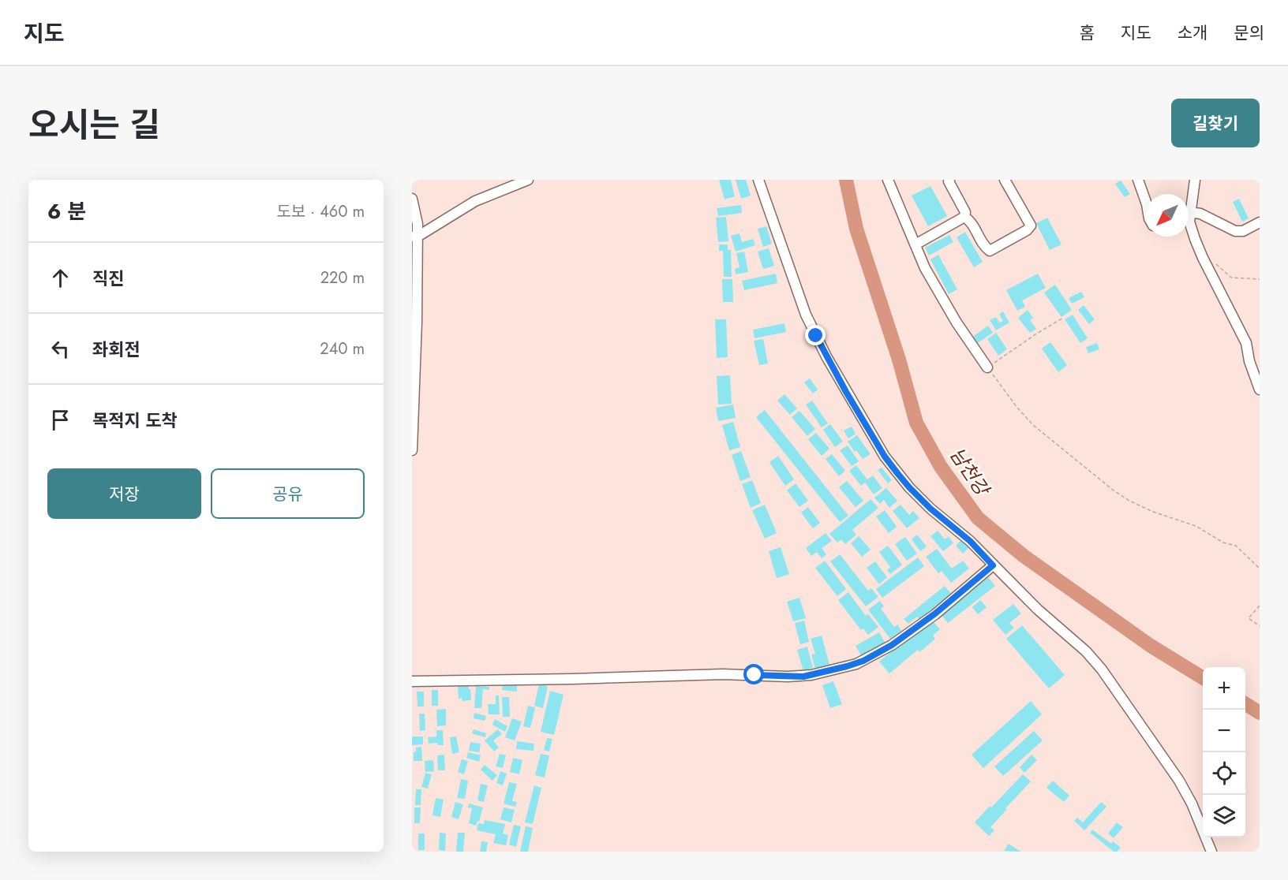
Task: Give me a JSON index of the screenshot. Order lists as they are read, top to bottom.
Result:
{
  "water": ["남천강"],
  "north": "bottom left",
  "page": {
    "header": "지도",
    "nav": [
      "홈",
      "지도",
      "소개",
      "문의"
    ],
    "title": "오시는 길",
    "buttons": [
      "길찾기",
      ["저장", "공유"]
    ],
    "heading": ["6 분", "도보 · 460 m"],
    "list": [
      ["직진", "220 m"],
      ["좌회전", "240 m"],
      "목적지 도착"
    ],
    "map_buttons": ["+", "−"]
  }
}
